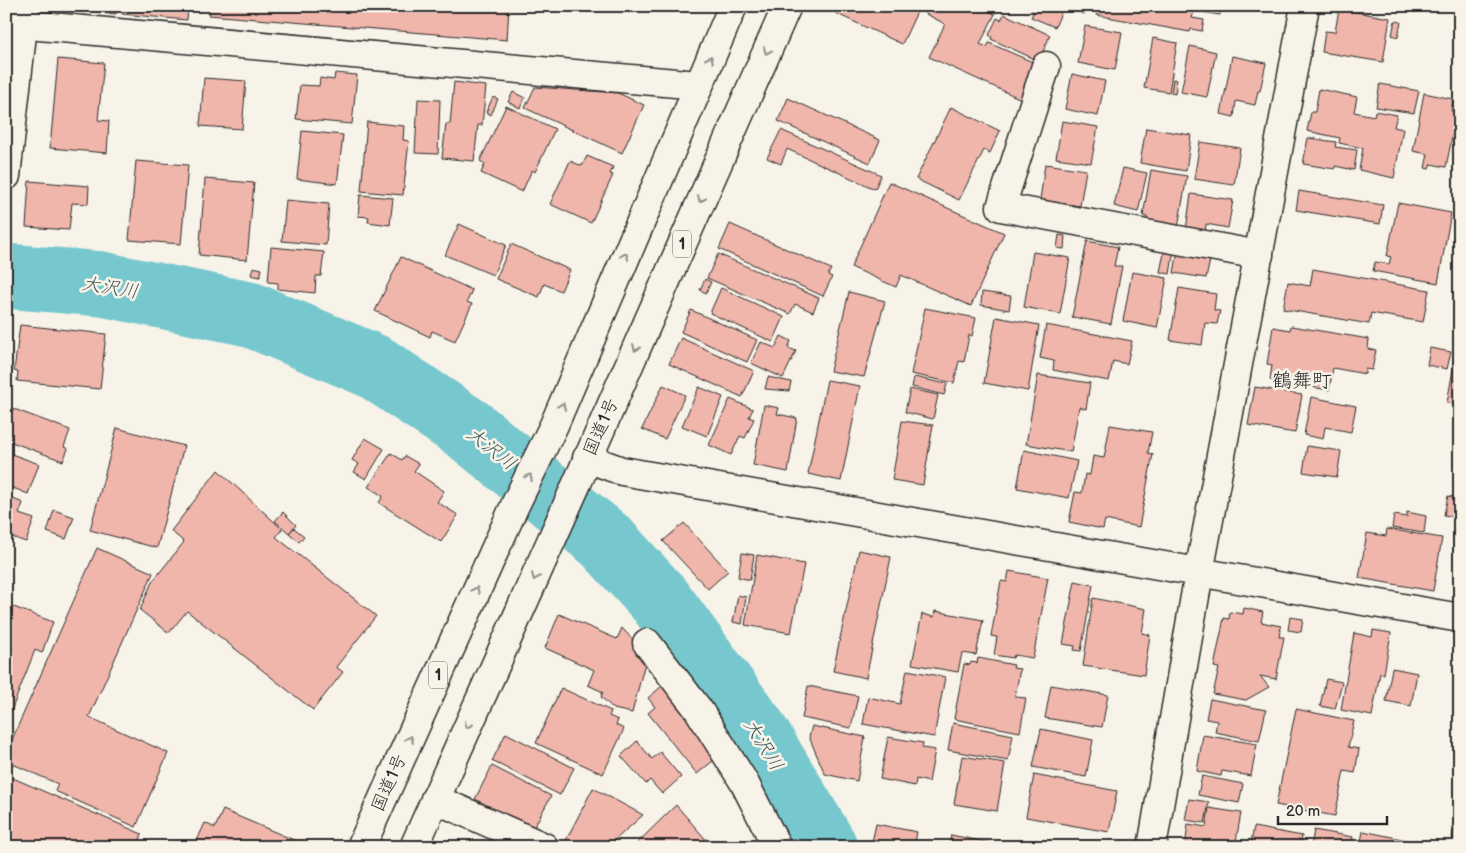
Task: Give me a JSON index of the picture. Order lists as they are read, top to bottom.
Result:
{
  "streets": {
    "main road": ["1", "国道1号"]
  },
  "districts": ["鶴舞町"],
  "water": ["大沢川"],
  "scale_bar": "20 m"
}
